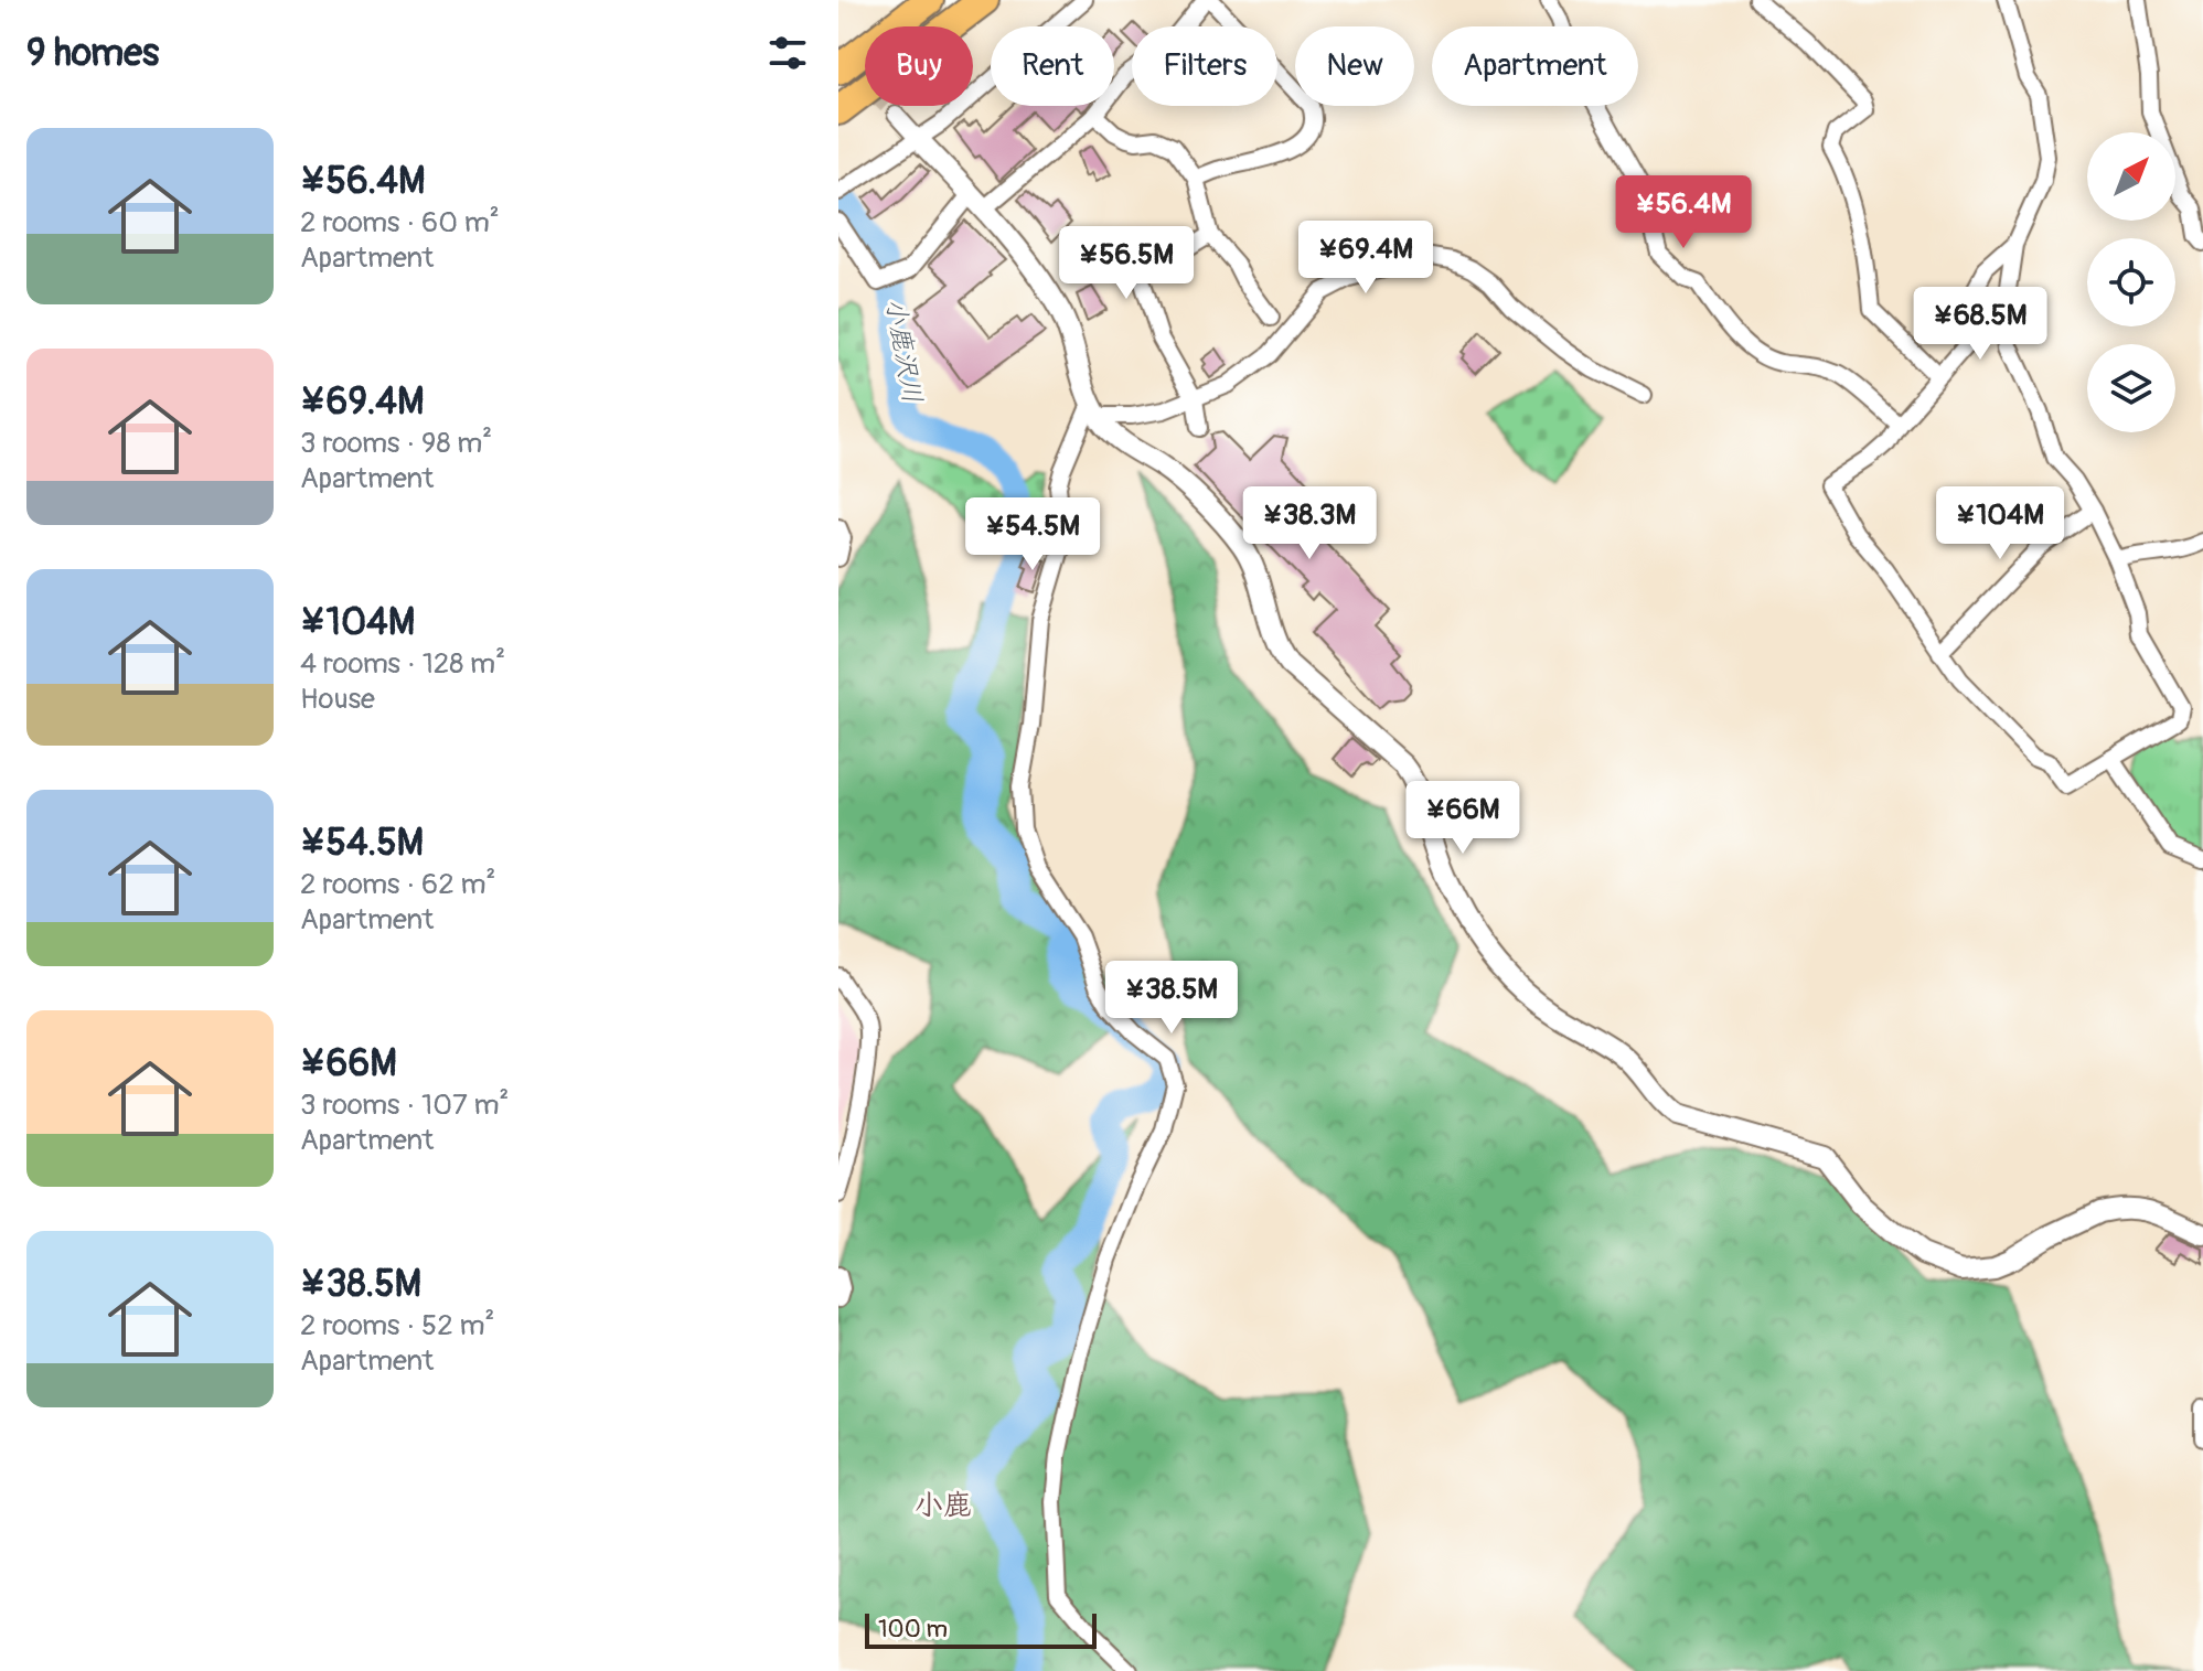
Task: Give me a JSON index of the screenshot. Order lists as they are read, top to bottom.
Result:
{
  "districts": ["小鹿"],
  "water": ["小鹿沢川"],
  "scale_bar": "100 m",
  "north": "top right",
  "page": {
    "heading": "9 homes",
    "chip": [
      "Buy",
      "Rent",
      "Filters",
      "New",
      "Apartment"
    ],
    "list": [
      {
        "name": "¥56.4M",
        "note": "2 rooms · 60 m² · Apartment"
      },
      {
        "name": "¥69.4M",
        "note": "3 rooms · 98 m² · Apartment"
      },
      {
        "name": "¥104M",
        "note": "4 rooms · 128 m² · House"
      },
      {
        "name": "¥54.5M",
        "note": "2 rooms · 62 m² · Apartment"
      },
      {
        "name": "¥66M",
        "note": "3 rooms · 107 m² · Apartment"
      },
      {
        "name": "¥38.5M",
        "note": "2 rooms · 52 m² · Apartment"
      }
    ],
    "price": [
      "¥56.4M",
      "¥69.4M",
      "¥56.5M",
      "¥68.5M",
      "¥38.3M",
      "¥104M",
      "¥54.5M",
      "¥66M",
      "¥38.5M"
    ],
    "scale": "100 m"
  }
}
